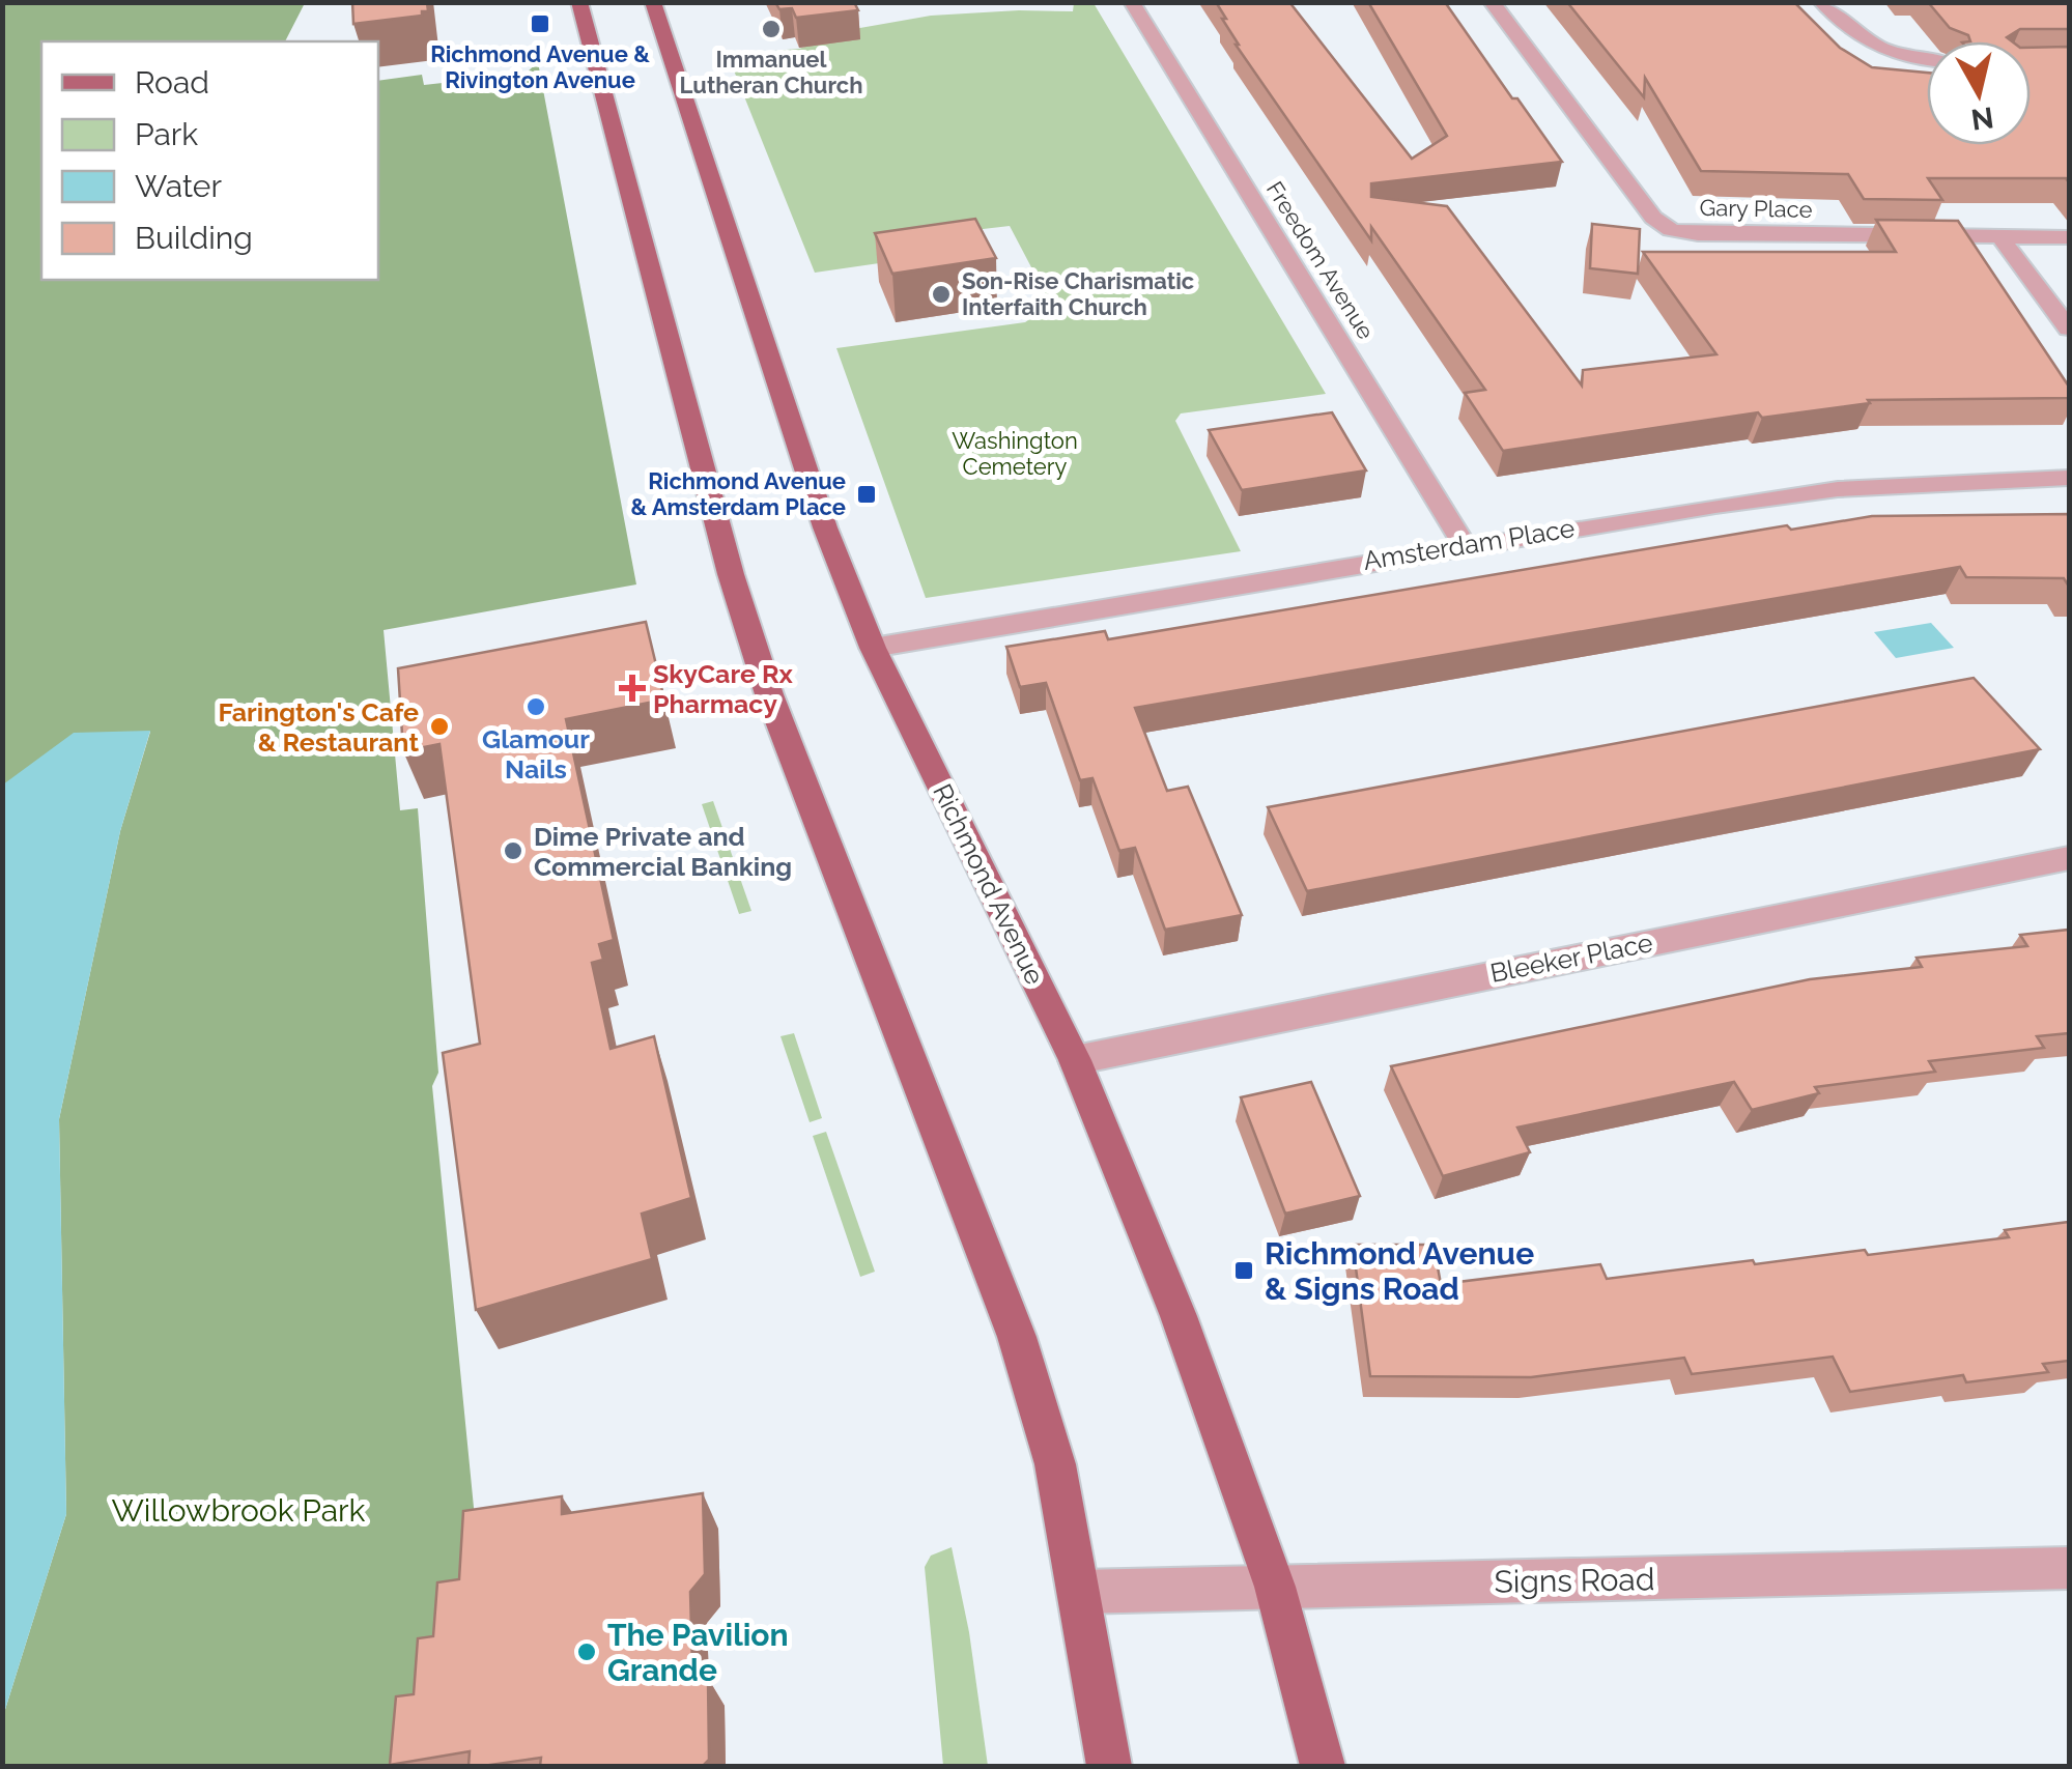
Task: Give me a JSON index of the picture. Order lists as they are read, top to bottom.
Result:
{
  "streets": {
    "main road": ["Richmond Avenue"],
    "street": [
      "Gary Place",
      "Freedom Avenue",
      "Amsterdam Place",
      "Bleeker Place",
      "Signs Road"
    ]
  },
  "crossings": [
    ["Freedom Avenue", "Amsterdam Place"],
    ["Amsterdam Place", "Richmond Avenue"],
    ["Richmond Avenue", "Bleeker Place"],
    ["Richmond Avenue", "Signs Road"]
  ],
  "parks": ["Washington Cemetery", "Willowbrook Park"],
  "places": {
    "transit": ["Richmond Avenue & Rivington Avenue", "Richmond Avenue & Amsterdam Place", "Richmond Avenue & Signs Road"],
    "other": [
      "Immanuel Lutheran Church",
      "Son-Rise Charismatic Interfaith Church",
      "Glamour Nails",
      "Farington's Cafe & Restaurant",
      "Dime Private and Commercial Banking",
      "The Pavilion Grande"
    ],
    "health": ["SkyCare Rx Pharmacy"]
  },
  "legend": [
    "Road",
    "Park",
    "Water",
    "Building"
  ],
  "north": "bottom"
}
